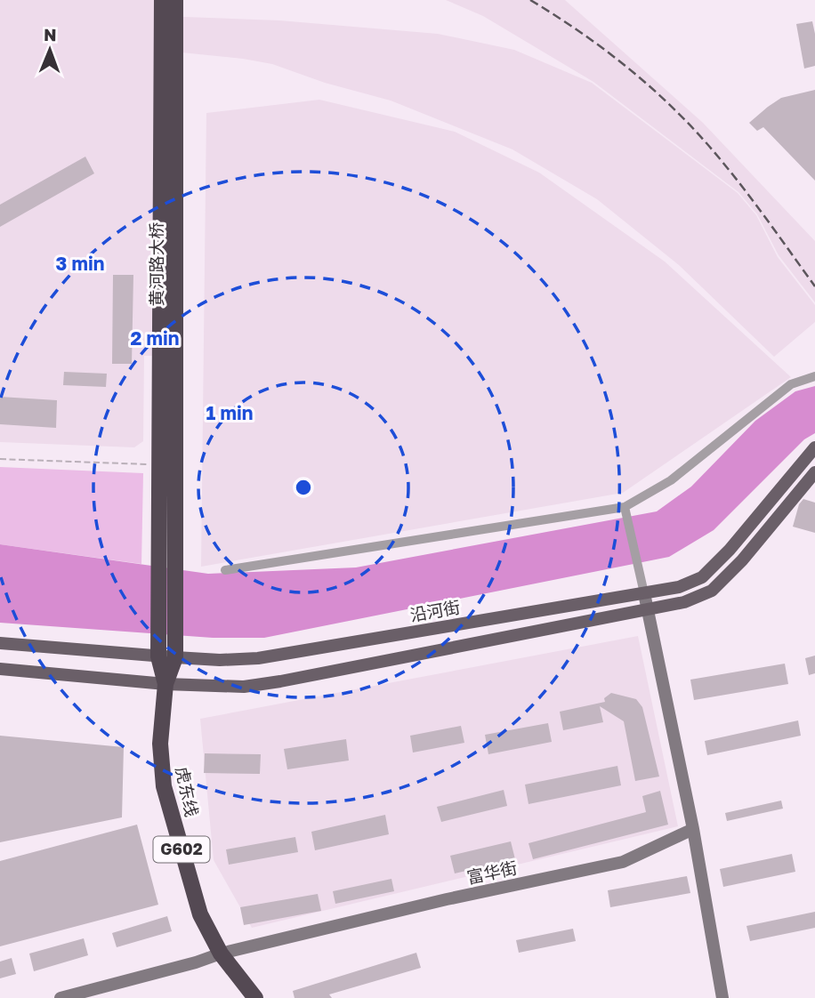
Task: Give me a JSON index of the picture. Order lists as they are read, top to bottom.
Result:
{
  "streets": {
    "highway": ["黄河路大桥", "虎东线", "G602"],
    "main road": ["沿河街"],
    "street": ["富华街"]
  },
  "crossings": [
    ["黄河路大桥", "G602"],
    ["沿河街", "G602"],
    ["虎东线", "G602"],
    ["虎东线", "富华街"]
  ],
  "north": "top",
  "rings": ["3 min", "2 min", "1 min"]
}
